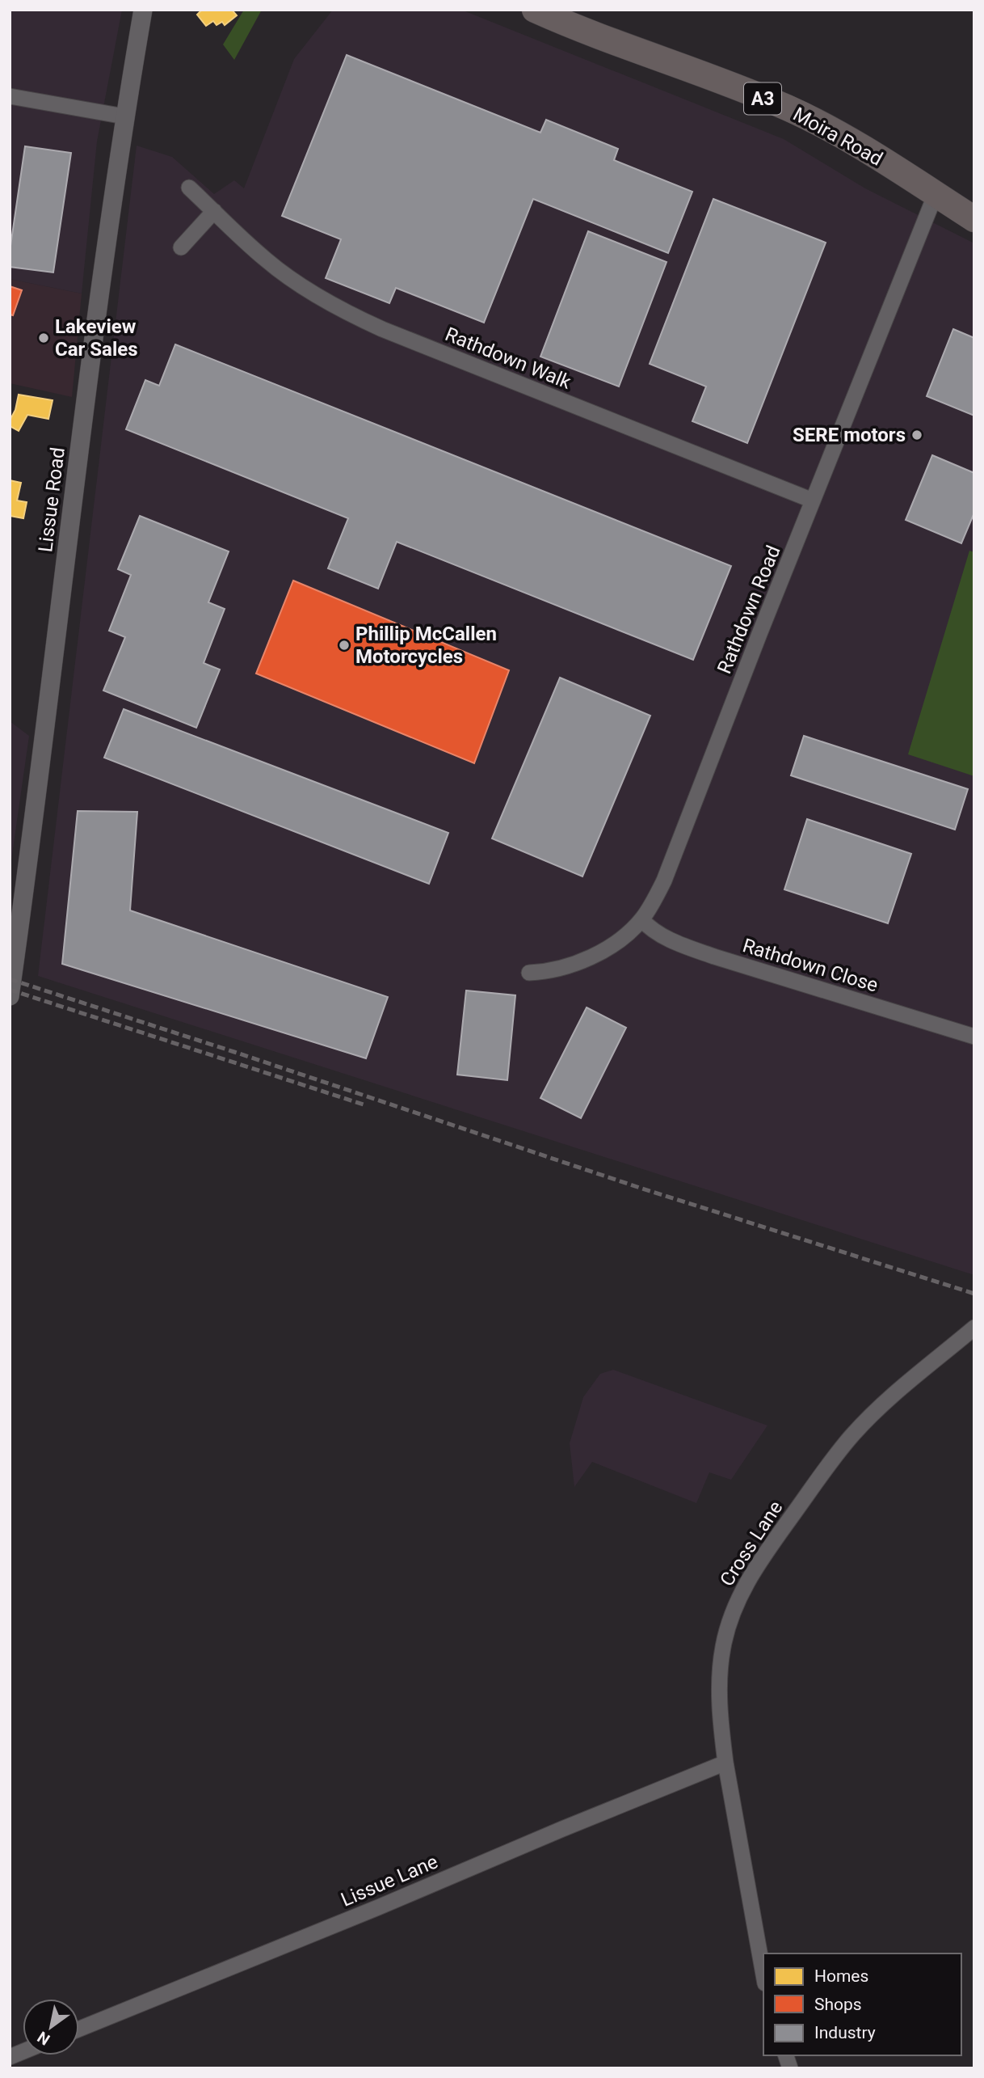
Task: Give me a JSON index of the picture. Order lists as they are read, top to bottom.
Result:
{
  "streets": {
    "highway": ["A3", "Moira Road"],
    "street": [
      "Rathdown Walk",
      "Lissue Road",
      "Rathdown Road",
      "Rathdown Close",
      "Cross Lane",
      "Lissue Lane"
    ]
  },
  "crossings": [
    ["Moira Road", "Rathdown Road"],
    ["Rathdown Walk", "Rathdown Road"],
    ["Rathdown Road", "Rathdown Close"],
    ["Cross Lane", "Lissue Lane"]
  ],
  "places": ["Lakeview Car Sales", "SERE motors", "Phillip McCallen Motorcycles"],
  "legend": ["Homes", "Shops", "Industry"],
  "north": "bottom left"
}
